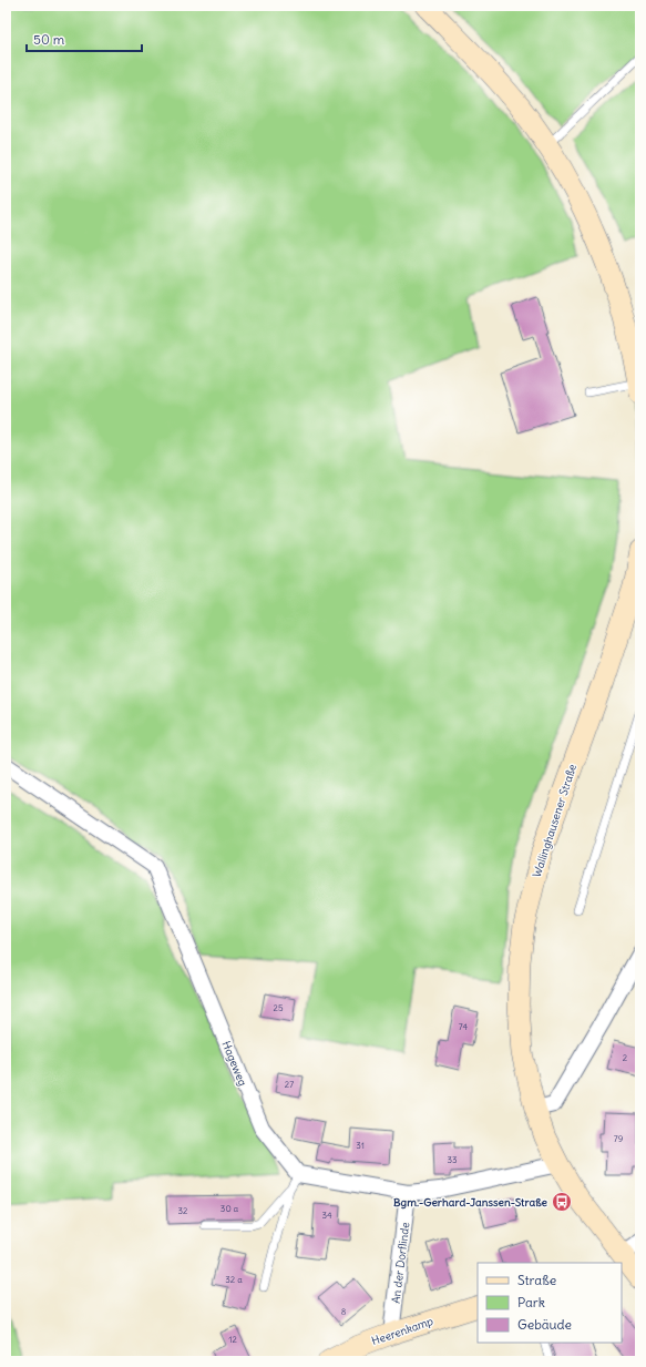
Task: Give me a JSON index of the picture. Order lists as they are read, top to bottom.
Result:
{
  "streets": {
    "street": [
      "Wallinghausener Straße",
      "Hageweg",
      "An der Dorflinde",
      "Heerenkamp"
    ]
  },
  "crossings": [
    ["An der Dorflinde", "Heerenkamp"]
  ],
  "places": {
    "bus stop": ["Bgm.-Gerhard-Janssen-Straße"]
  },
  "house_numbers": [
    "25",
    "74",
    "2",
    "27",
    "79",
    "31",
    "33",
    "30 a",
    "32",
    "34",
    "32 a",
    "8",
    "12"
  ],
  "legend": ["Straße", "Park", "Gebäude"],
  "scale_bar": "50 m"
}
